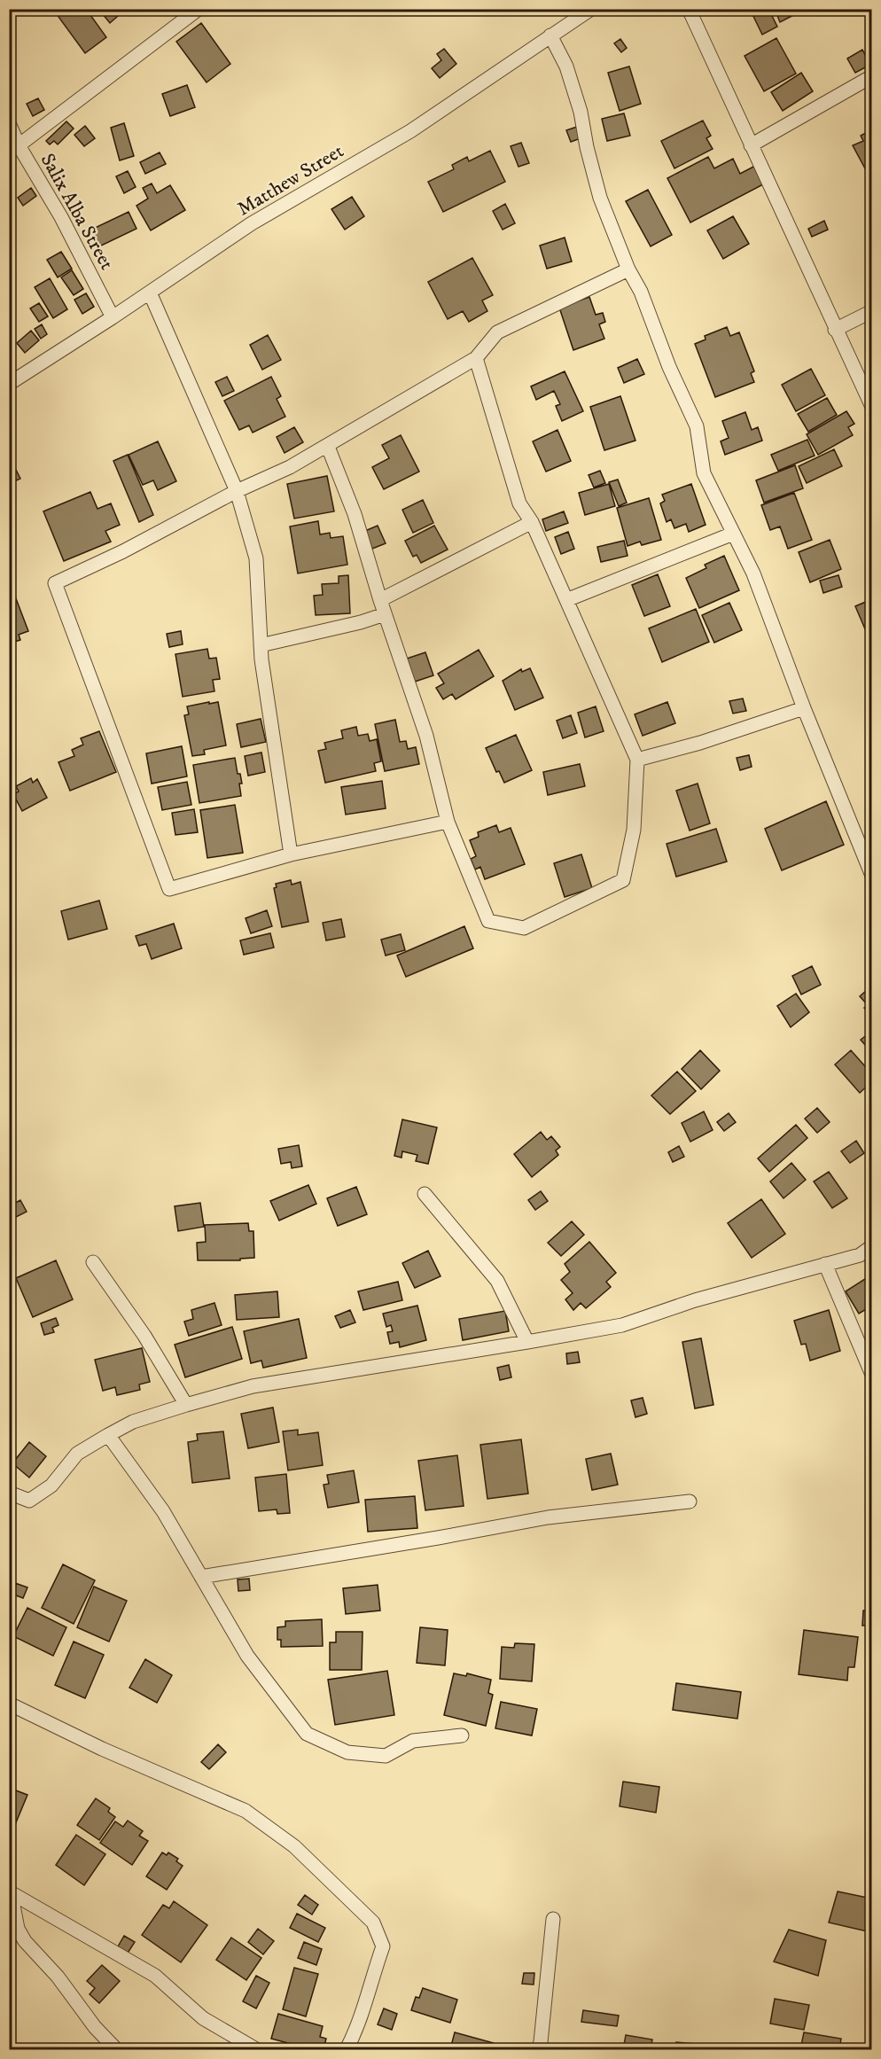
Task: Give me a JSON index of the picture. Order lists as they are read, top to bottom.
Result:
{
  "streets": {
    "street": ["Matthew Street", "Salix Alba Street"]
  },
  "crossings": [
    ["Matthew Street", "Salix Alba Street"]
  ]
}
